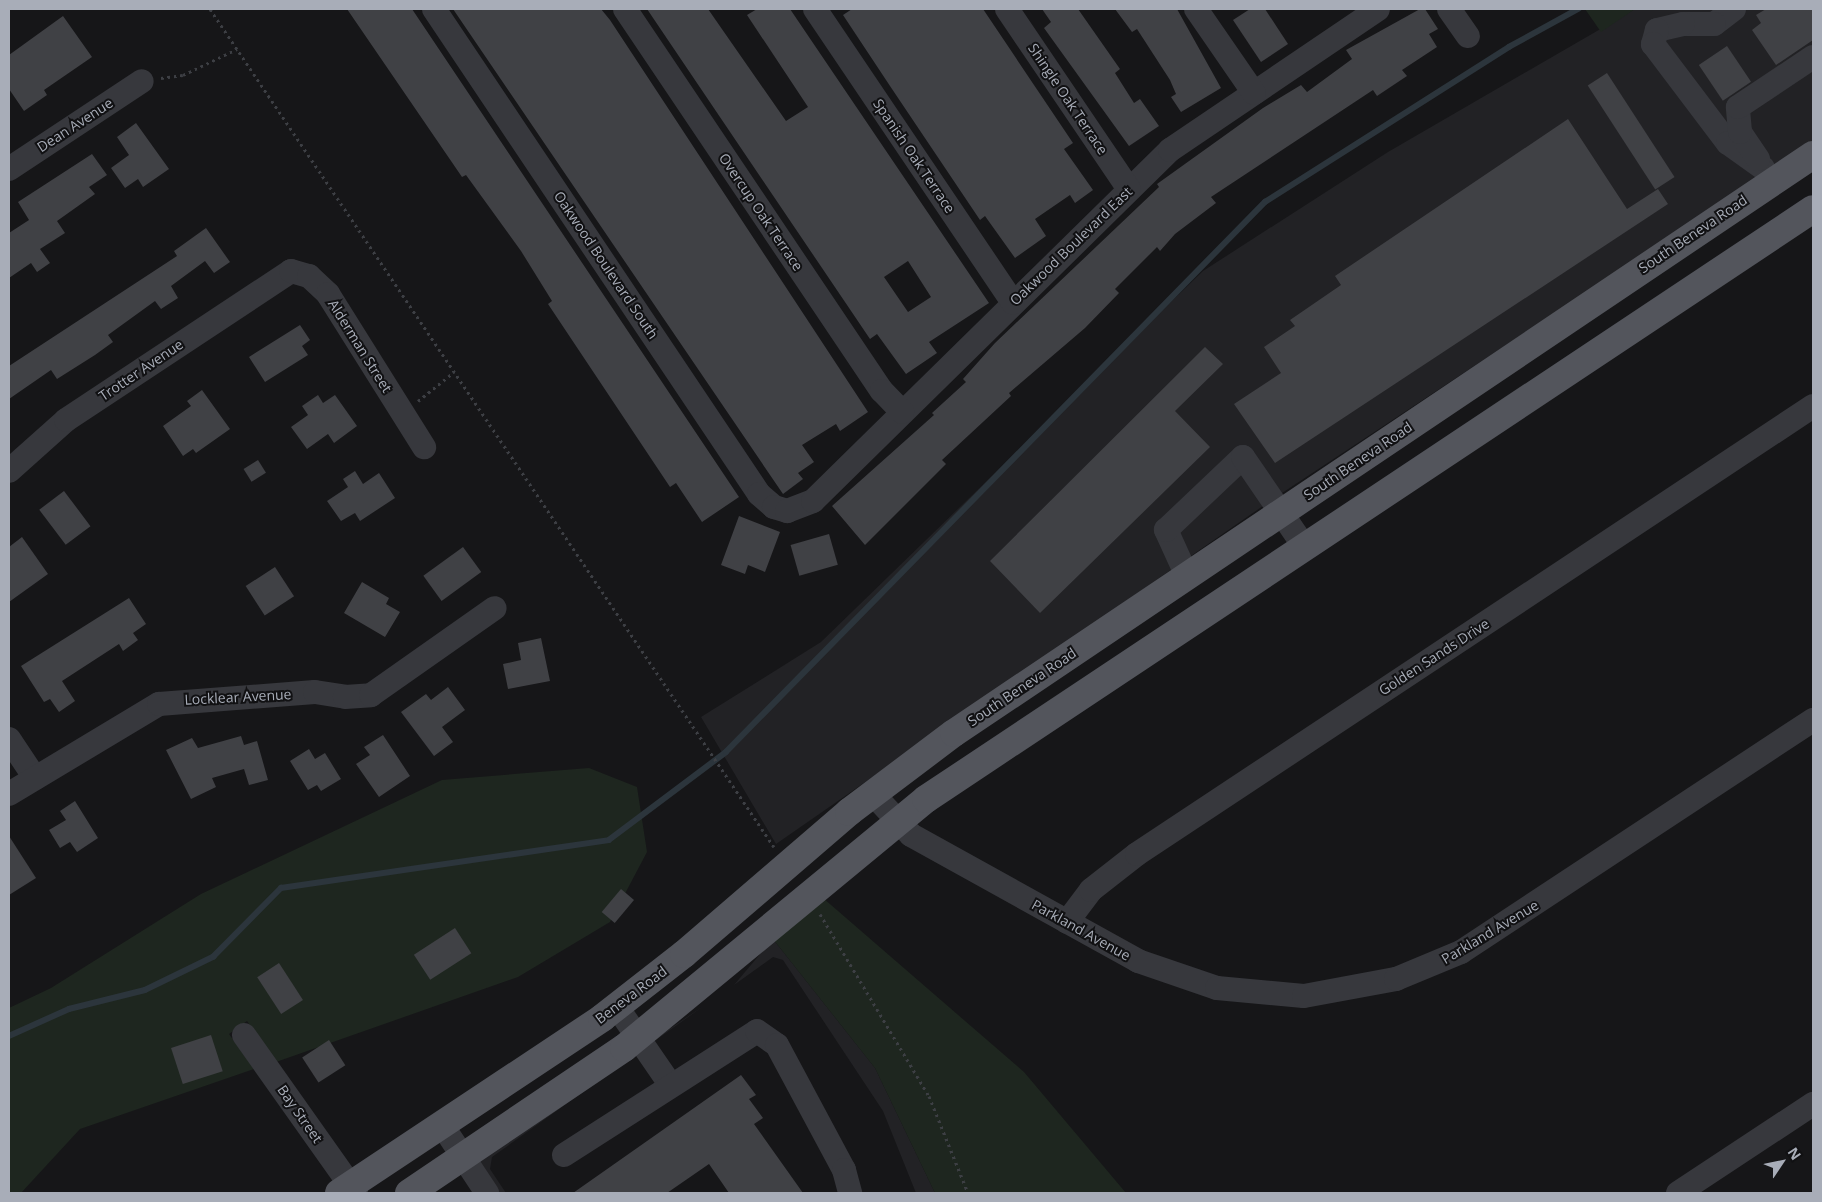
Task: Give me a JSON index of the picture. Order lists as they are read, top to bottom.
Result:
{
  "streets": {
    "main road": ["South Beneva Road", "Beneva Road"],
    "street": [
      "Shingle Oak Terrace",
      "Dean Avenue",
      "Spanish Oak Terrace",
      "Overcup Oak Terrace",
      "Oakwood Boulevard East",
      "Oakwood Boulevard South",
      "Alderman Street",
      "Trotter Avenue",
      "Golden Sands Drive",
      "Locklear Avenue",
      "Parkland Avenue",
      "Bay Street"
    ]
  },
  "crossings": [
    ["Shingle Oak Terrace", "Oakwood Boulevard East"],
    ["Spanish Oak Terrace", "Oakwood Boulevard East"],
    ["Overcup Oak Terrace", "Oakwood Boulevard East"],
    ["South Beneva Road", "Beneva Road"],
    ["Oakwood Boulevard East", "Oakwood Boulevard South"],
    ["Alderman Street", "Trotter Avenue"],
    ["Golden Sands Drive", "Parkland Avenue"],
    ["Parkland Avenue", "Beneva Road"],
    ["Beneva Road", "Bay Street"]
  ],
  "north": "top right"
}
